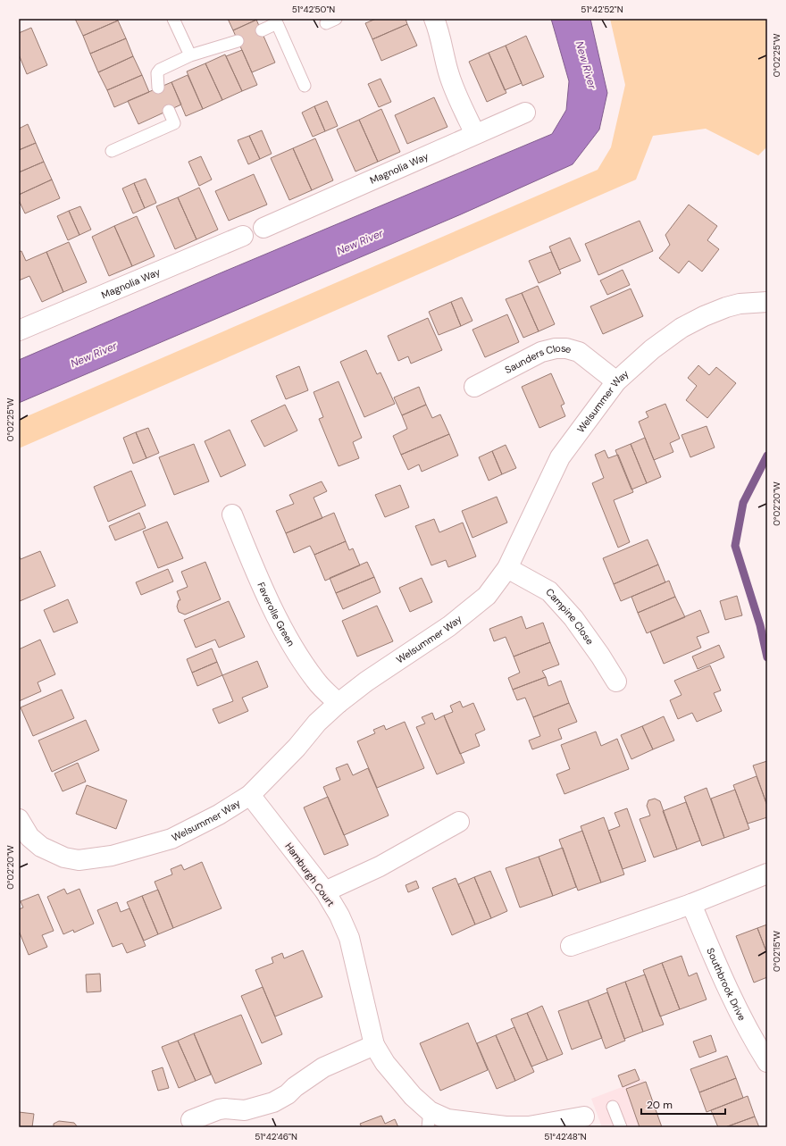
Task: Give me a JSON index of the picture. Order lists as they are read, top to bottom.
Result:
{
  "streets": {
    "street": [
      "Magnolia Way",
      "Saunders Close",
      "Welsummer Way",
      "Faverolle Green",
      "Campine Close",
      "Hamburgh Court",
      "Southbrook Drive"
    ]
  },
  "crossings": [
    ["Saunders Close", "Welsummer Way"],
    ["Welsummer Way", "Faverolle Green"],
    ["Welsummer Way", "Campine Close"],
    ["Welsummer Way", "Hamburgh Court"]
  ],
  "water": ["New River"],
  "scale_bar": "20 m",
  "coordinates": [
    "51°42'50\"N",
    "51°42'52\"N",
    "0°02'25\"W",
    "0°02'20\"W",
    "0°02'15\"W",
    "51°42'46\"N",
    "51°42'48\"N"
  ]
}
